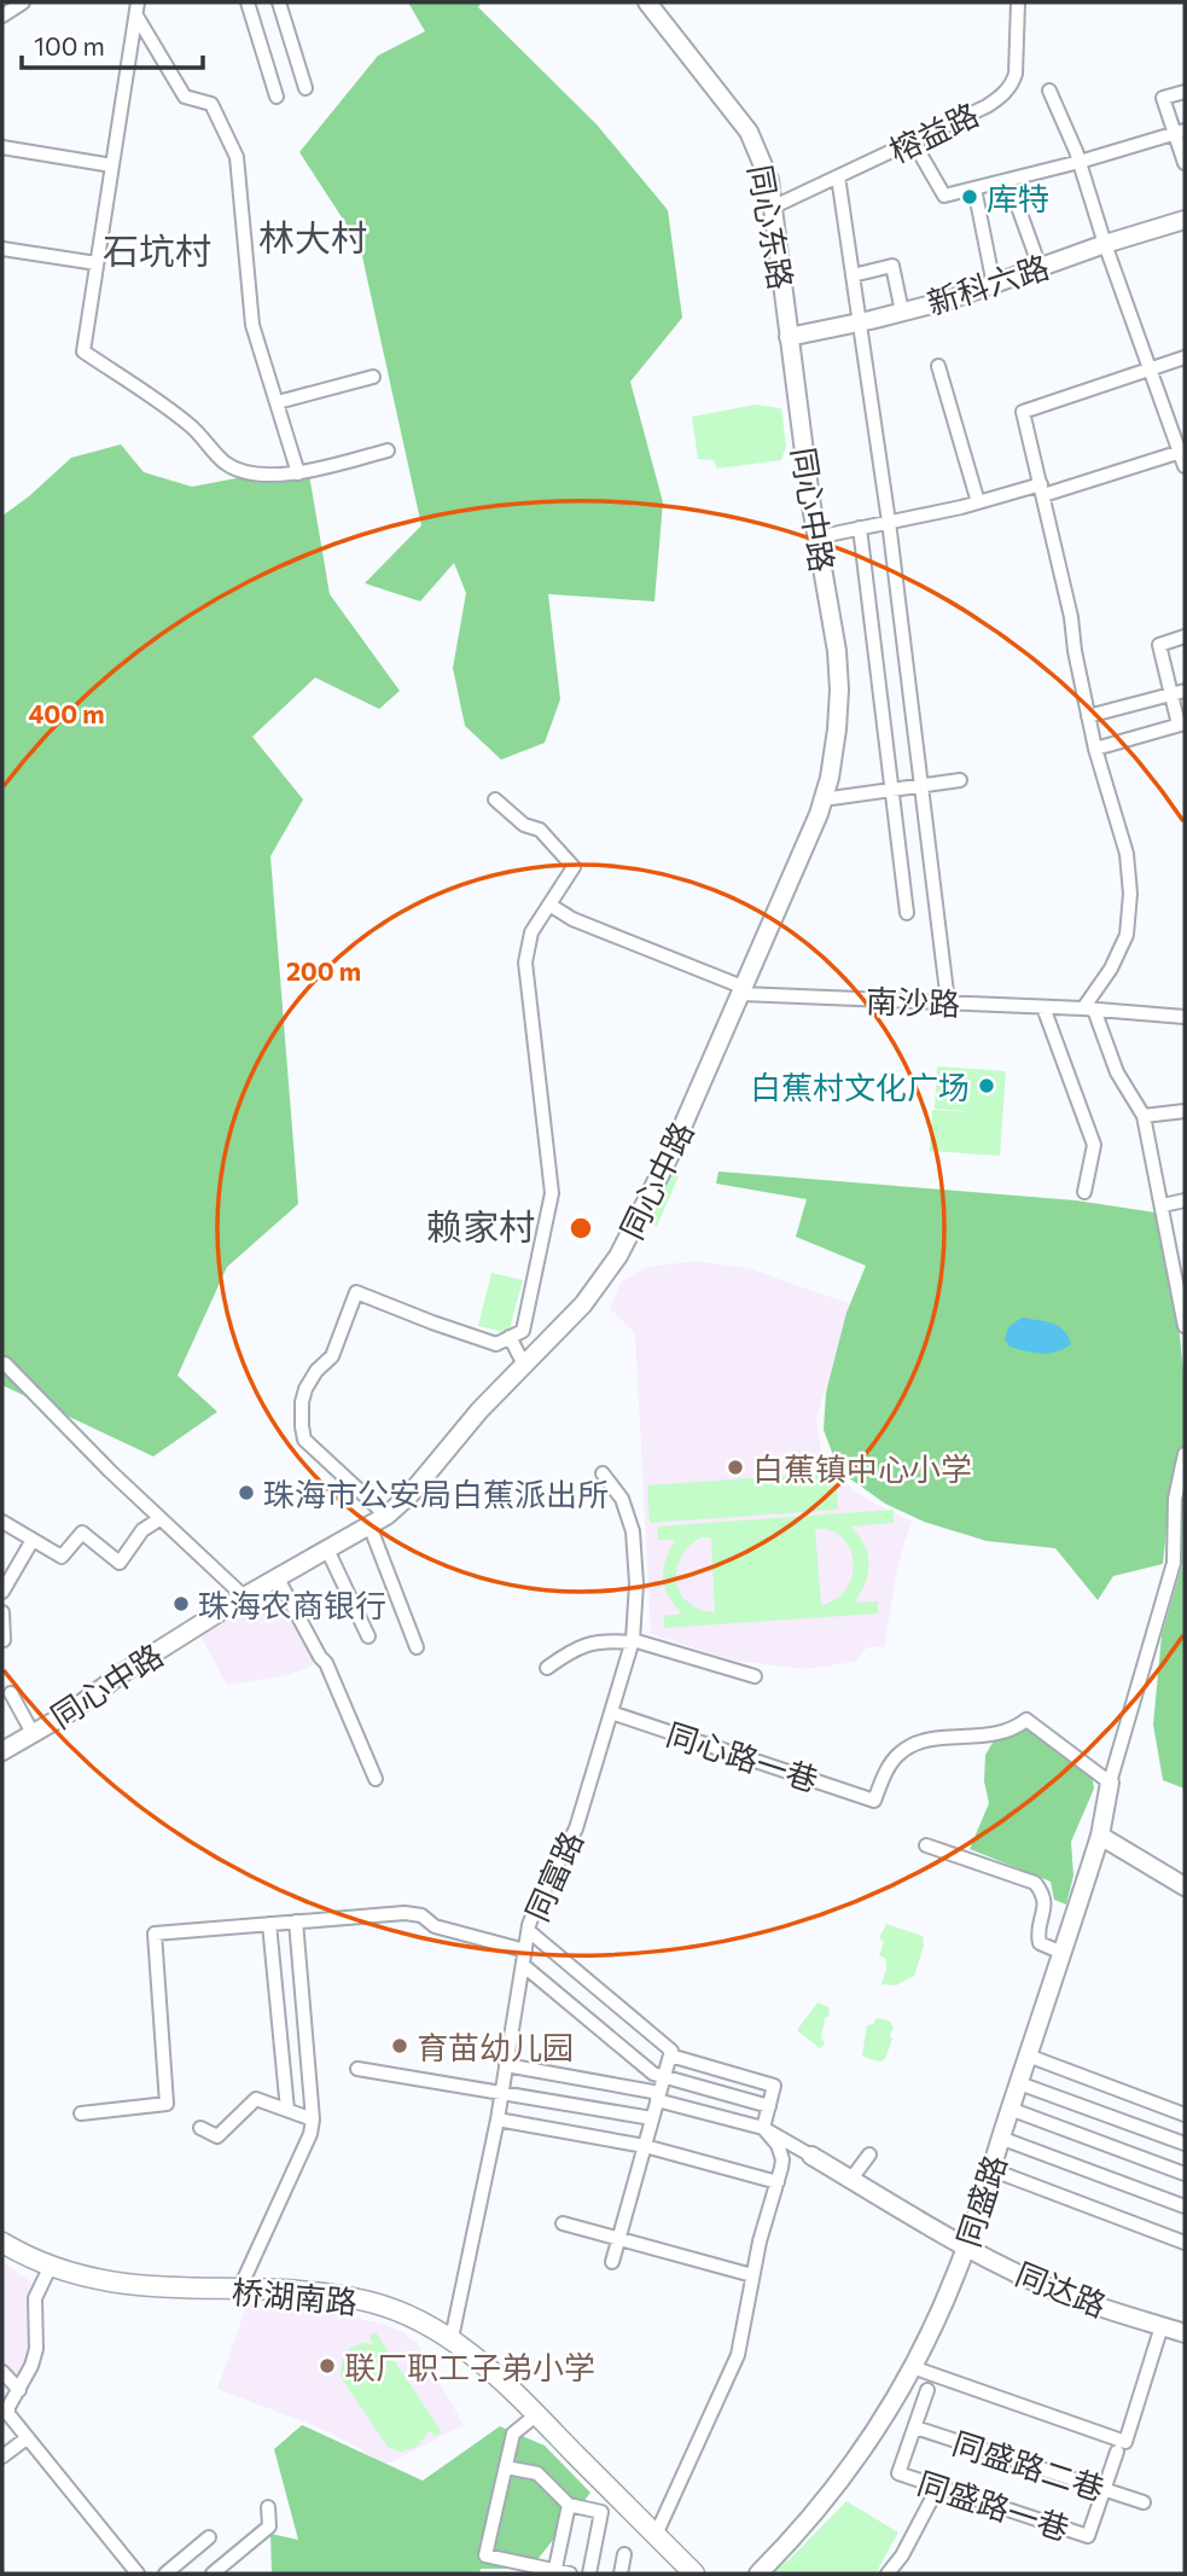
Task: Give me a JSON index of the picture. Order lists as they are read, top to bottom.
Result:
{
  "streets": {
    "main road": ["桥湖南路"],
    "street": [
      "榕益路",
      "同心东路",
      "新科六路",
      "同心中路",
      "南沙路",
      "同心路一巷",
      "同富路",
      "同盛路",
      "同达路",
      "同盛路二巷",
      "同盛路一巷"
    ]
  },
  "crossings": [
    ["榕益路", "同心东路"],
    ["同心东路", "新科六路"],
    ["同心东路", "同心中路"],
    ["新科六路", "同心中路"],
    ["同心中路", "南沙路"],
    ["同心路一巷", "同富路"],
    ["同心路一巷", "同盛路"],
    ["同富路", "桥湖南路"],
    ["同盛路", "同达路"],
    ["同盛路二巷", "同盛路一巷"]
  ],
  "districts": ["林大村", "石坑村", "赖家村"],
  "places": [
    "库特",
    "白蕉村文化广场",
    "白蕉镇中心小学",
    "珠海市公安局白蕉派出所",
    "珠海农商银行",
    "育苗幼儿园",
    "联厂职工子弟小学"
  ],
  "scale_bar": "100 m",
  "rings": ["400 m", "200 m"]
}
